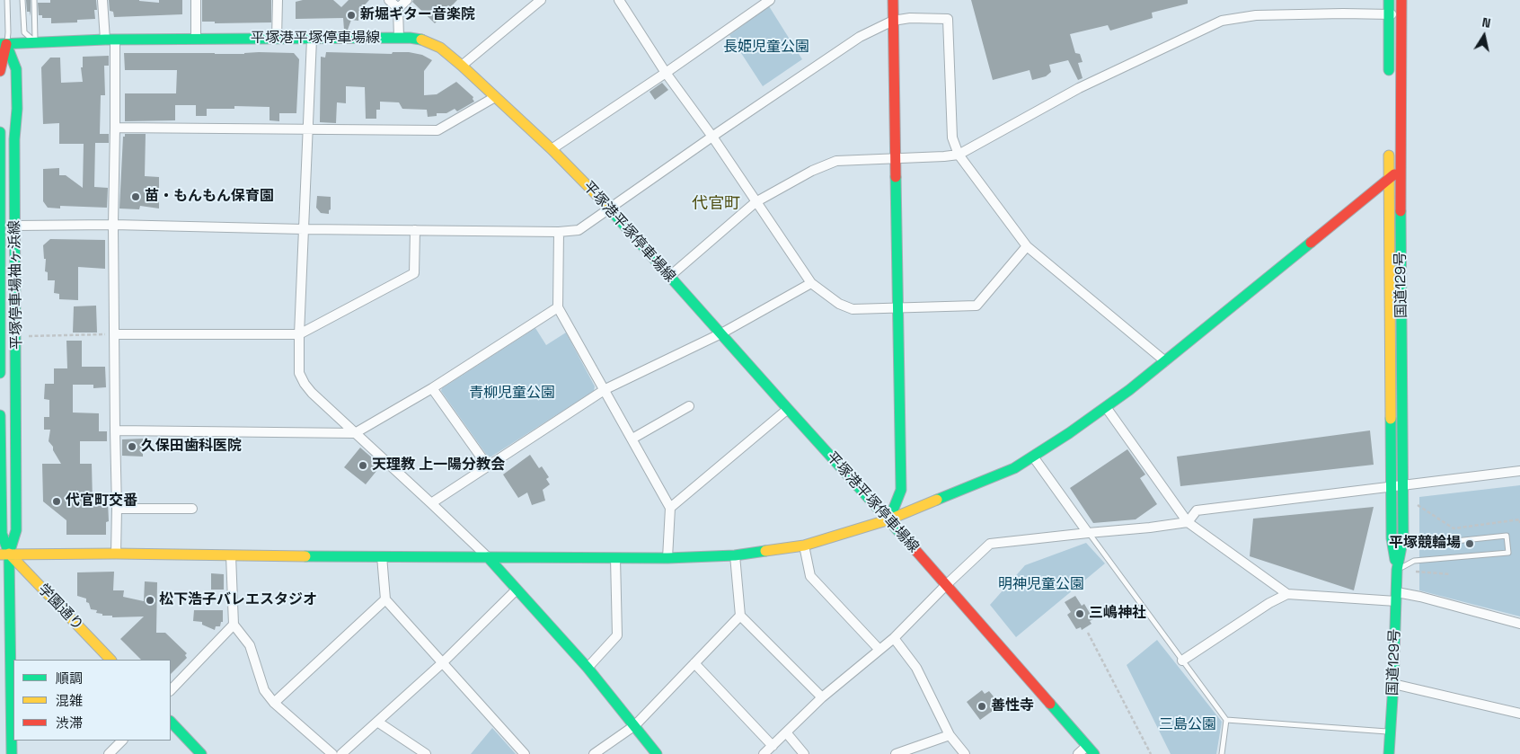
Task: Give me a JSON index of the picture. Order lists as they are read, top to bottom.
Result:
{
  "streets": {
    "main road": [
      "平塚港平塚停車場線",
      "平塚停車場袖ヶ浜線",
      "国道129号",
      "学園通り"
    ]
  },
  "crossings": [
    ["平塚港平塚停車場線", "平塚停車場袖ヶ浜線"],
    ["平塚停車場袖ヶ浜線", "学園通り"]
  ],
  "districts": ["代官町"],
  "parks": [
    "長姫児童公園",
    "青柳児童公園",
    "明神児童公園",
    "三島公園"
  ],
  "places": [
    "新堀ギター音楽院",
    "苗・もんもん保育園",
    "久保田歯科医院",
    "天理教 上一陽分教会",
    "代官町交番",
    "平塚競輪場",
    "松下浩子バレエスタジオ",
    "三嶋神社",
    "善性寺"
  ],
  "legend": ["順調", "混雑", "渋滞"],
  "north": "top"
}
